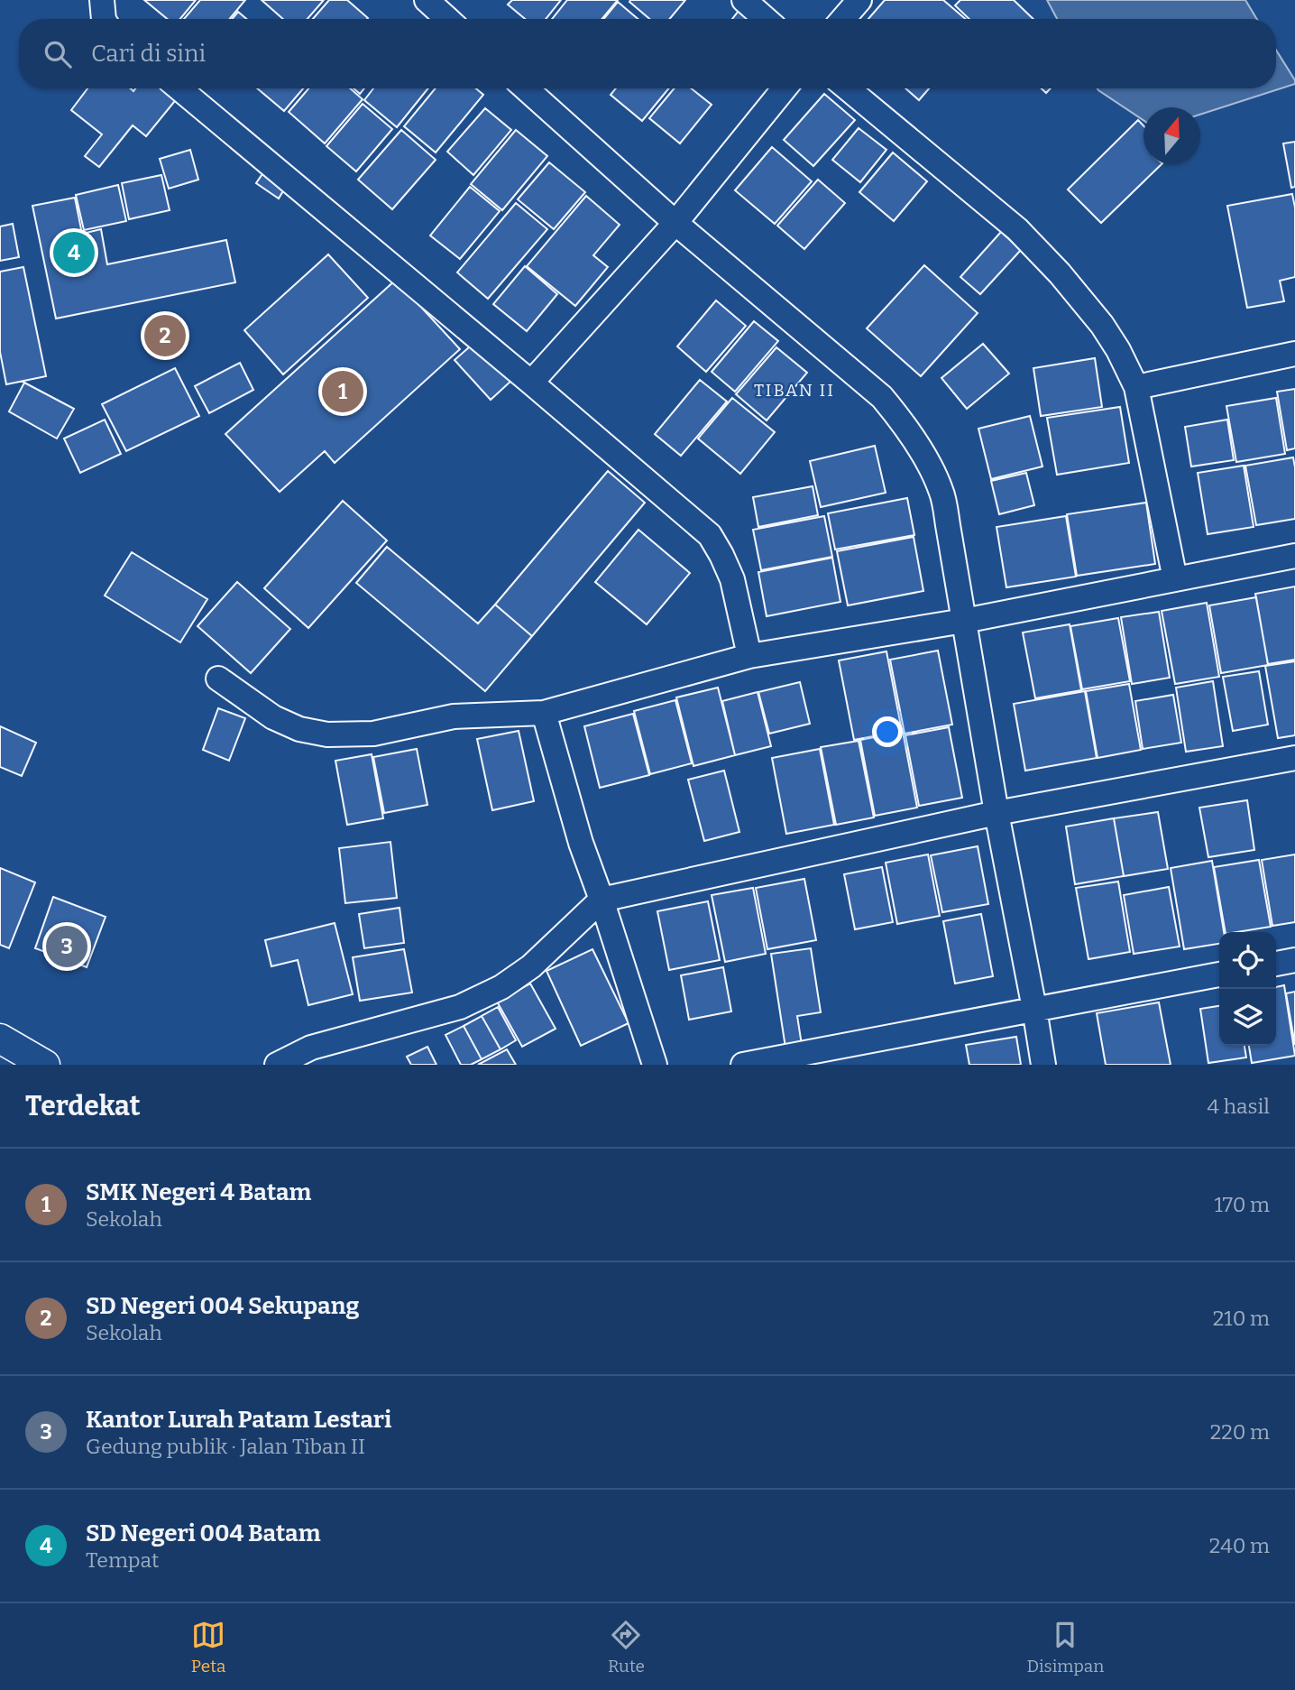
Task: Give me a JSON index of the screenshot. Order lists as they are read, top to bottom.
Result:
{
  "districts": ["TIBAN II"],
  "north": "top",
  "page": {
    "search": "Cari di sini",
    "pins": [
      "4",
      "2",
      "1",
      "3"
    ],
    "heading": ["Terdekat", "4 hasil"],
    "list": [
      {
        "mark": "1",
        "name": "SMK Negeri 4 Batam",
        "note": "Sekolah",
        "value": "170 m"
      },
      {
        "mark": "2",
        "name": "SD Negeri 004 Sekupang",
        "note": "Sekolah",
        "value": "210 m"
      },
      {
        "mark": "3",
        "name": "Kantor Lurah Patam Lestari",
        "note": "Gedung publik · Jalan Tiban II",
        "value": "220 m"
      },
      {
        "mark": "4",
        "name": "SD Negeri 004 Batam",
        "note": "Tempat",
        "value": "240 m"
      }
    ],
    "nav": ["Peta", "Rute", "Disimpan"]
  }
}
